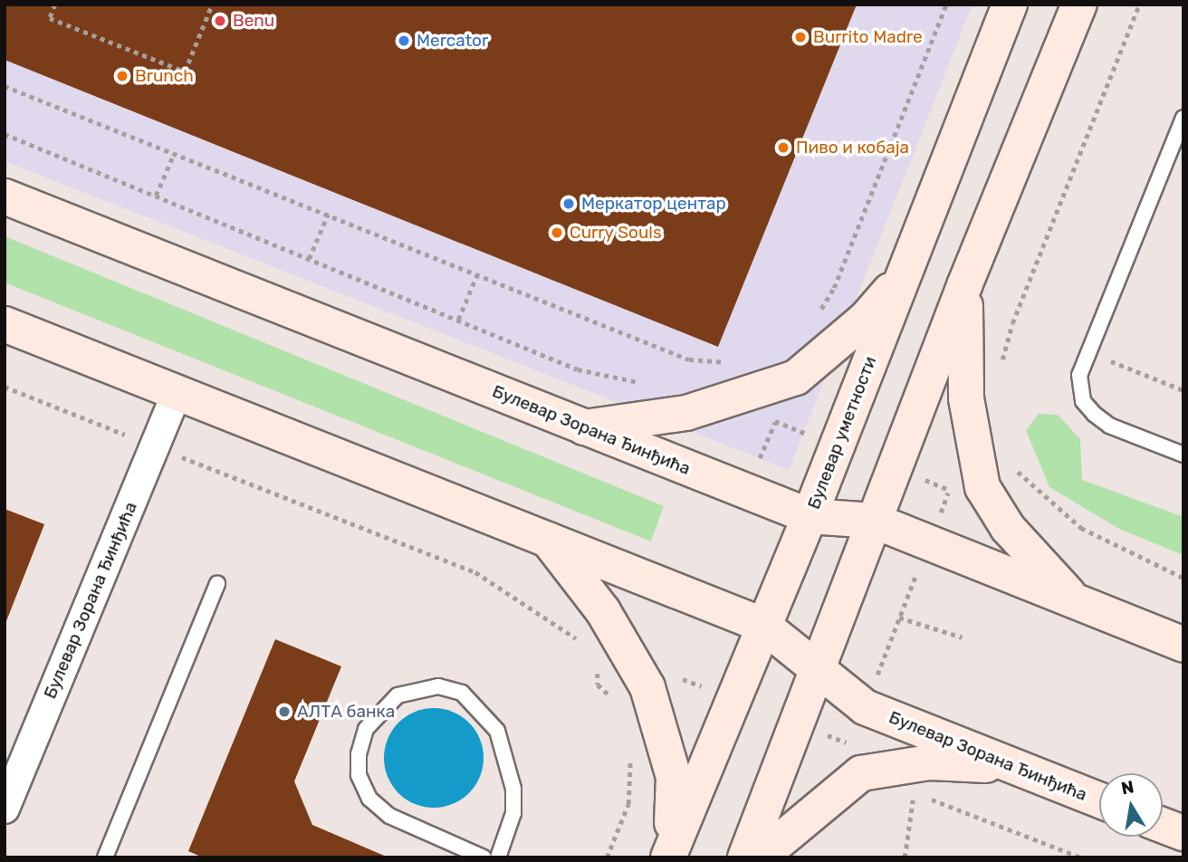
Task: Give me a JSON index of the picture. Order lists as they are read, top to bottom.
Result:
{
  "streets": {
    "street": ["Булевар Зорана Ђинђића", "Булевар уметности"]
  },
  "crossings": [
    ["Булевар Зорана Ђинђића", "Булевар уметности"]
  ],
  "places": [
    "Benu",
    "Burrito Madre",
    "Mercator",
    "Brunch",
    "Пиво и кобаја",
    "Меркатор центар",
    "Curry Souls",
    "АЛТА банка"
  ],
  "north": "top"
}
